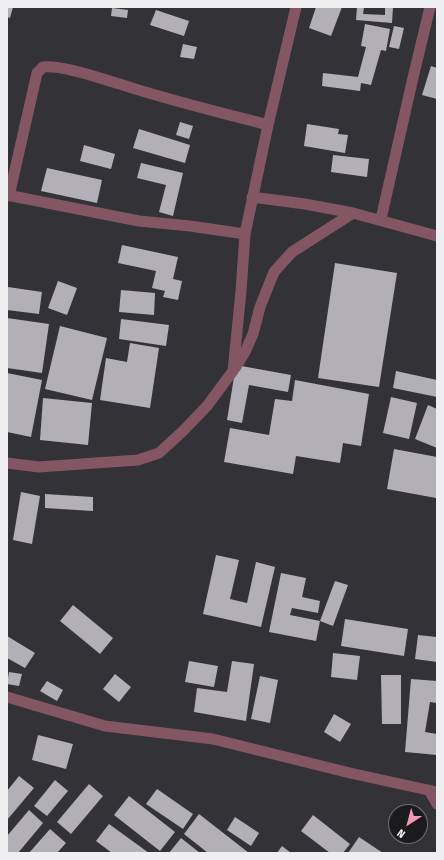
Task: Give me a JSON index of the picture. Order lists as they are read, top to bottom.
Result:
{
  "north": "bottom left"
}
